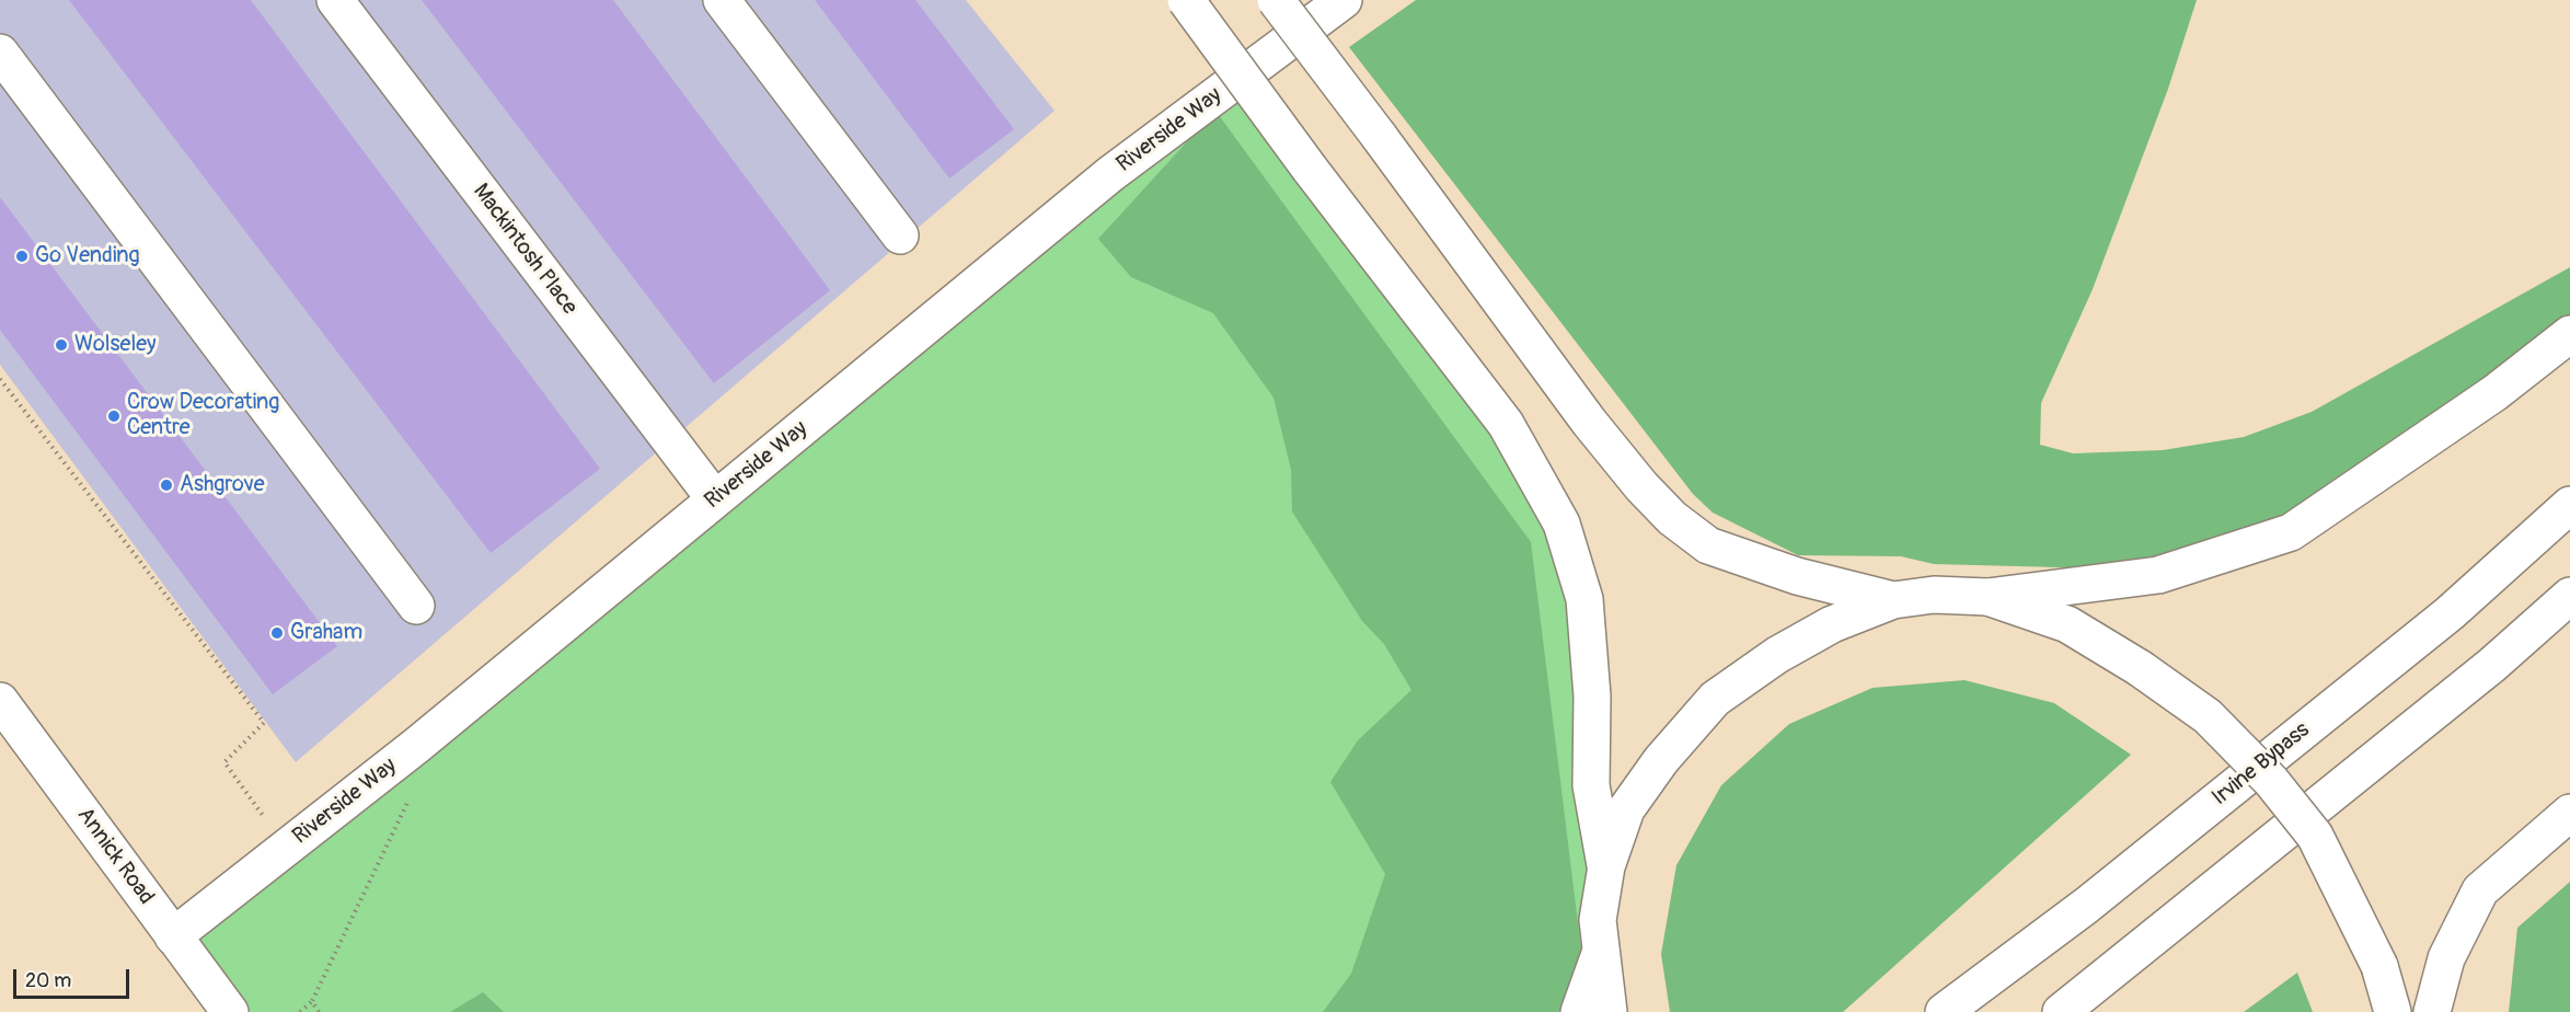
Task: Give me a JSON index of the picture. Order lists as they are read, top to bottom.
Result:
{
  "streets": {
    "main road": [
      "Riverside Way",
      "Mackintosh Place",
      "Irvine Bypass",
      "Annick Road"
    ]
  },
  "crossings": [
    ["Riverside Way", "Mackintosh Place"],
    ["Riverside Way", "Annick Road"]
  ],
  "places": [
    "Go Vending",
    "Wolseley",
    "Crow Decorating Centre",
    "Ashgrove",
    "Graham"
  ],
  "scale_bar": "20 m"
}
